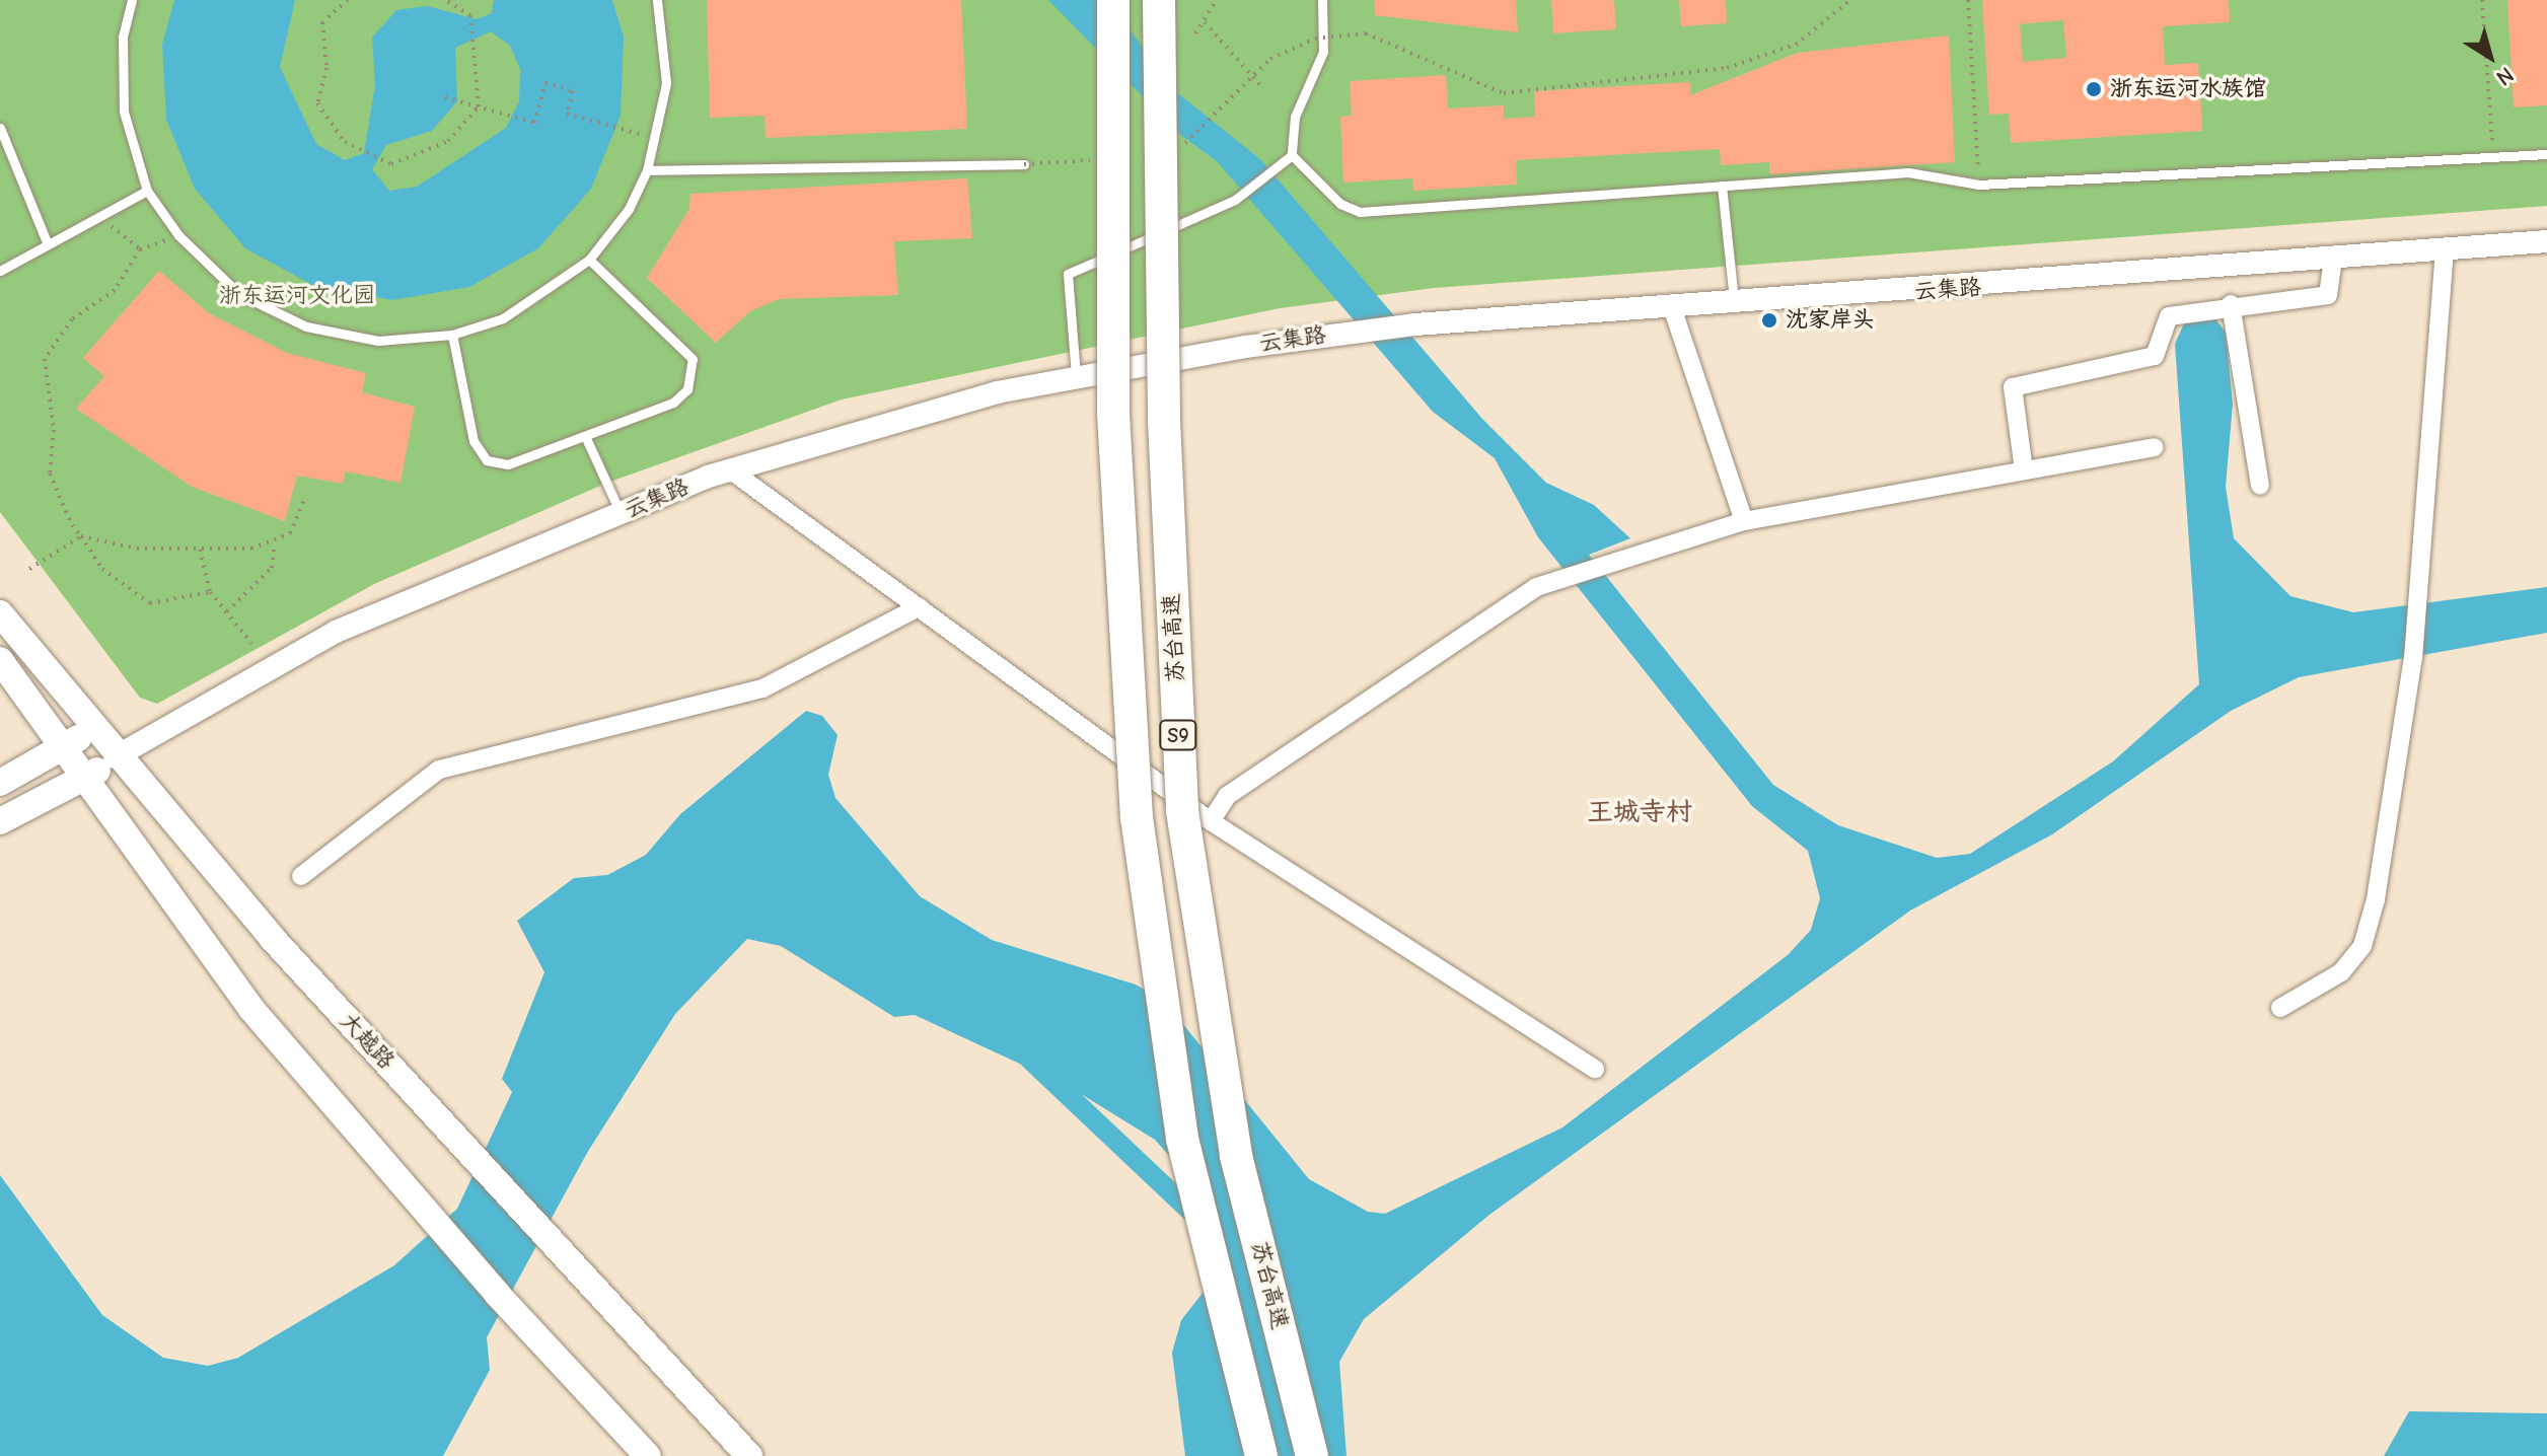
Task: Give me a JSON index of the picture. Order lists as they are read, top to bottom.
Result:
{
  "streets": {
    "highway": ["苏台高速", "S9"],
    "main road": ["大越路"],
    "street": ["云集路"]
  },
  "crossings": [
    ["云集路", "大越路"]
  ],
  "districts": ["王城寺村"],
  "parks": ["浙东运河文化园"],
  "places": ["浙东运河水族馆", "沈家岸头"],
  "north": "bottom right"
}
